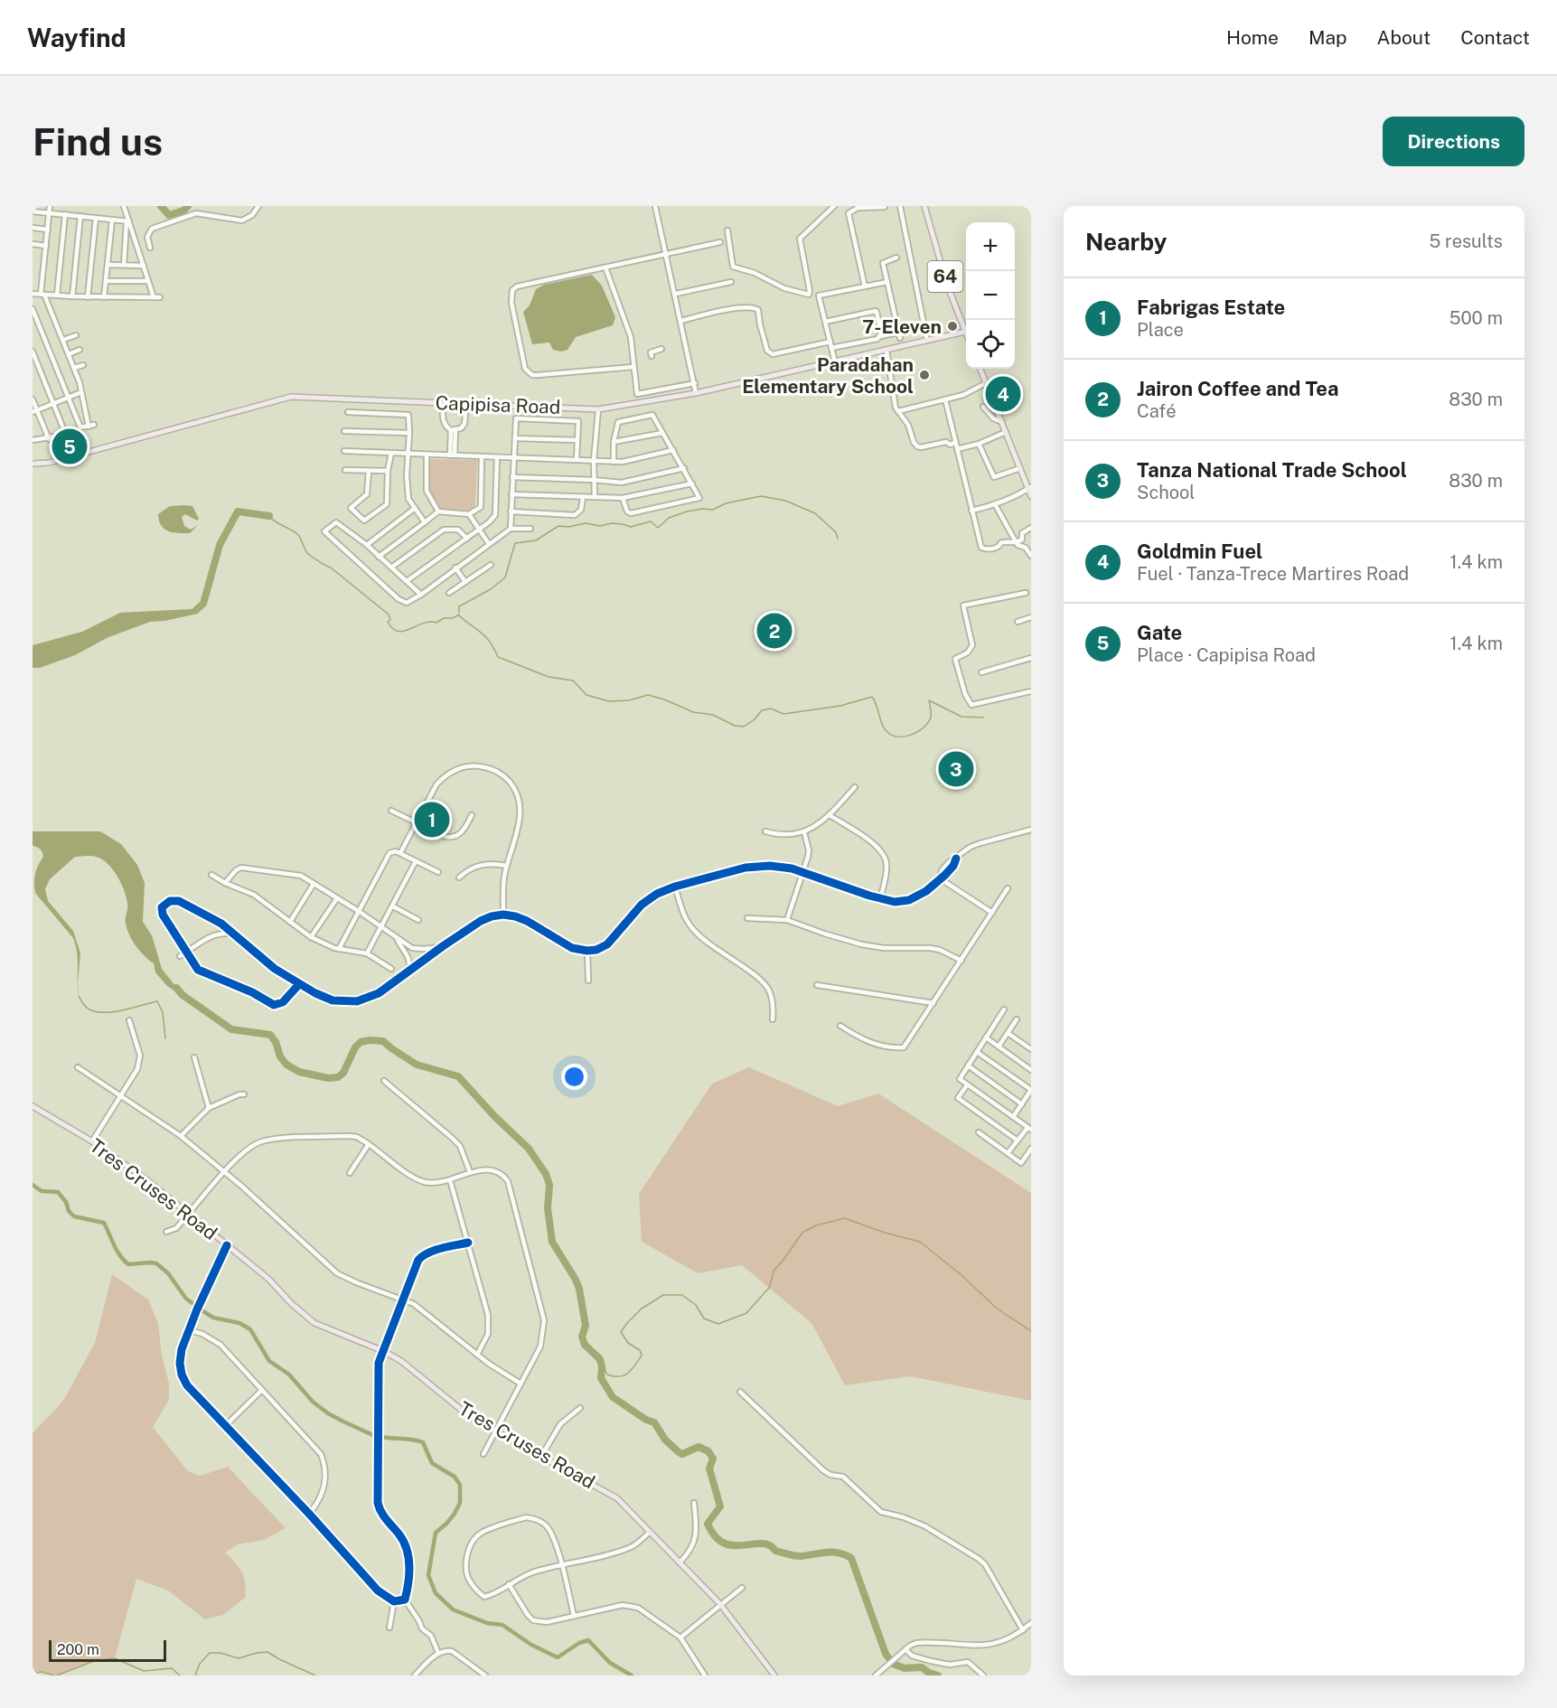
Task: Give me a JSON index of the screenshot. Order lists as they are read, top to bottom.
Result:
{
  "streets": {
    "main road": ["64", "Capipisa Road", "Tres Cruses Road"]
  },
  "crossings": [
    ["64", "Capipisa Road"]
  ],
  "places": ["7-Eleven", "Paradahan Elementary School"],
  "scale_bar": "200 m",
  "page": {
    "header": "Wayfind",
    "nav": [
      "Home",
      "Map",
      "About",
      "Contact"
    ],
    "buttons": "Directions",
    "title": "Find us",
    "heading": ["Nearby", "5 results"],
    "map_buttons": ["+", "−"],
    "list": [
      {
        "mark": "1",
        "name": "Fabrigas Estate",
        "note": "Place",
        "value": "500 m"
      },
      {
        "mark": "2",
        "name": "Jairon Coffee and Tea",
        "note": "Café",
        "value": "830 m"
      },
      {
        "mark": "3",
        "name": "Tanza National Trade School",
        "note": "School",
        "value": "830 m"
      },
      {
        "mark": "4",
        "name": "Goldmin Fuel",
        "note": "Fuel · Tanza-Trece Martires Road",
        "value": "1.4 km"
      },
      {
        "mark": "5",
        "name": "Gate",
        "note": "Place · Capipisa Road",
        "value": "1.4 km"
      }
    ],
    "pins": [
      "4",
      "5",
      "2",
      "3",
      "1"
    ],
    "scale": "200 m"
  }
}
